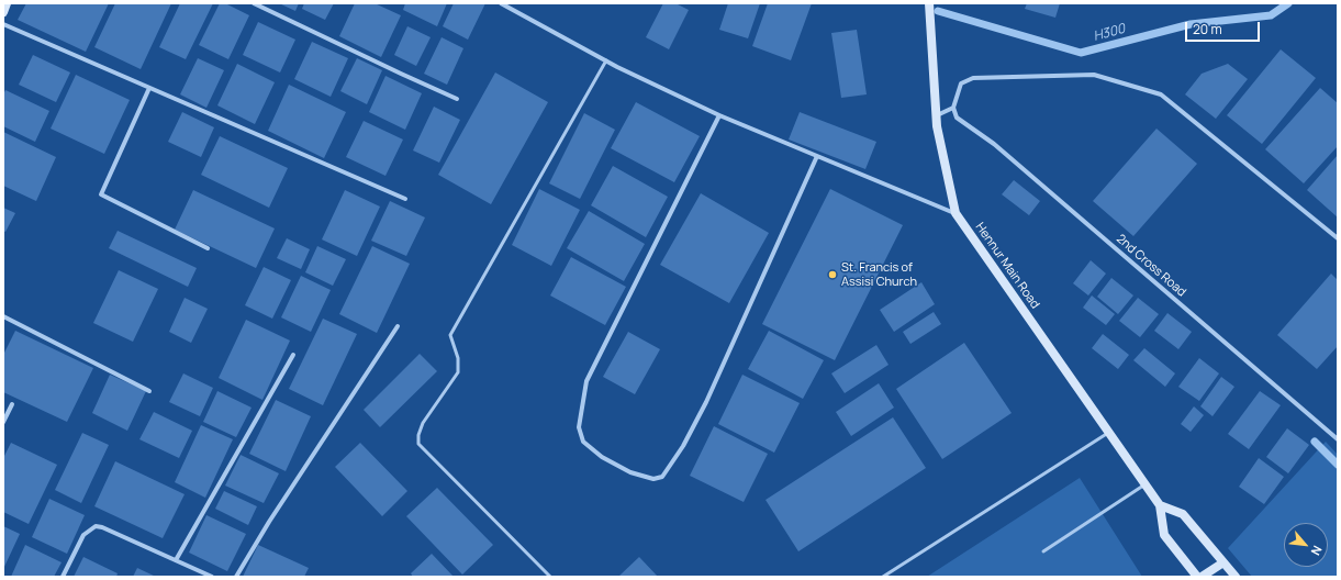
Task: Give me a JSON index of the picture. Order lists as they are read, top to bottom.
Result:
{
  "streets": {
    "main road": ["Hennur Main Road"],
    "street": ["2nd Cross Road"]
  },
  "water": ["H300"],
  "places": ["St. Francis of Assisi Church"],
  "scale_bar": "20 m",
  "north": "bottom right"
}
